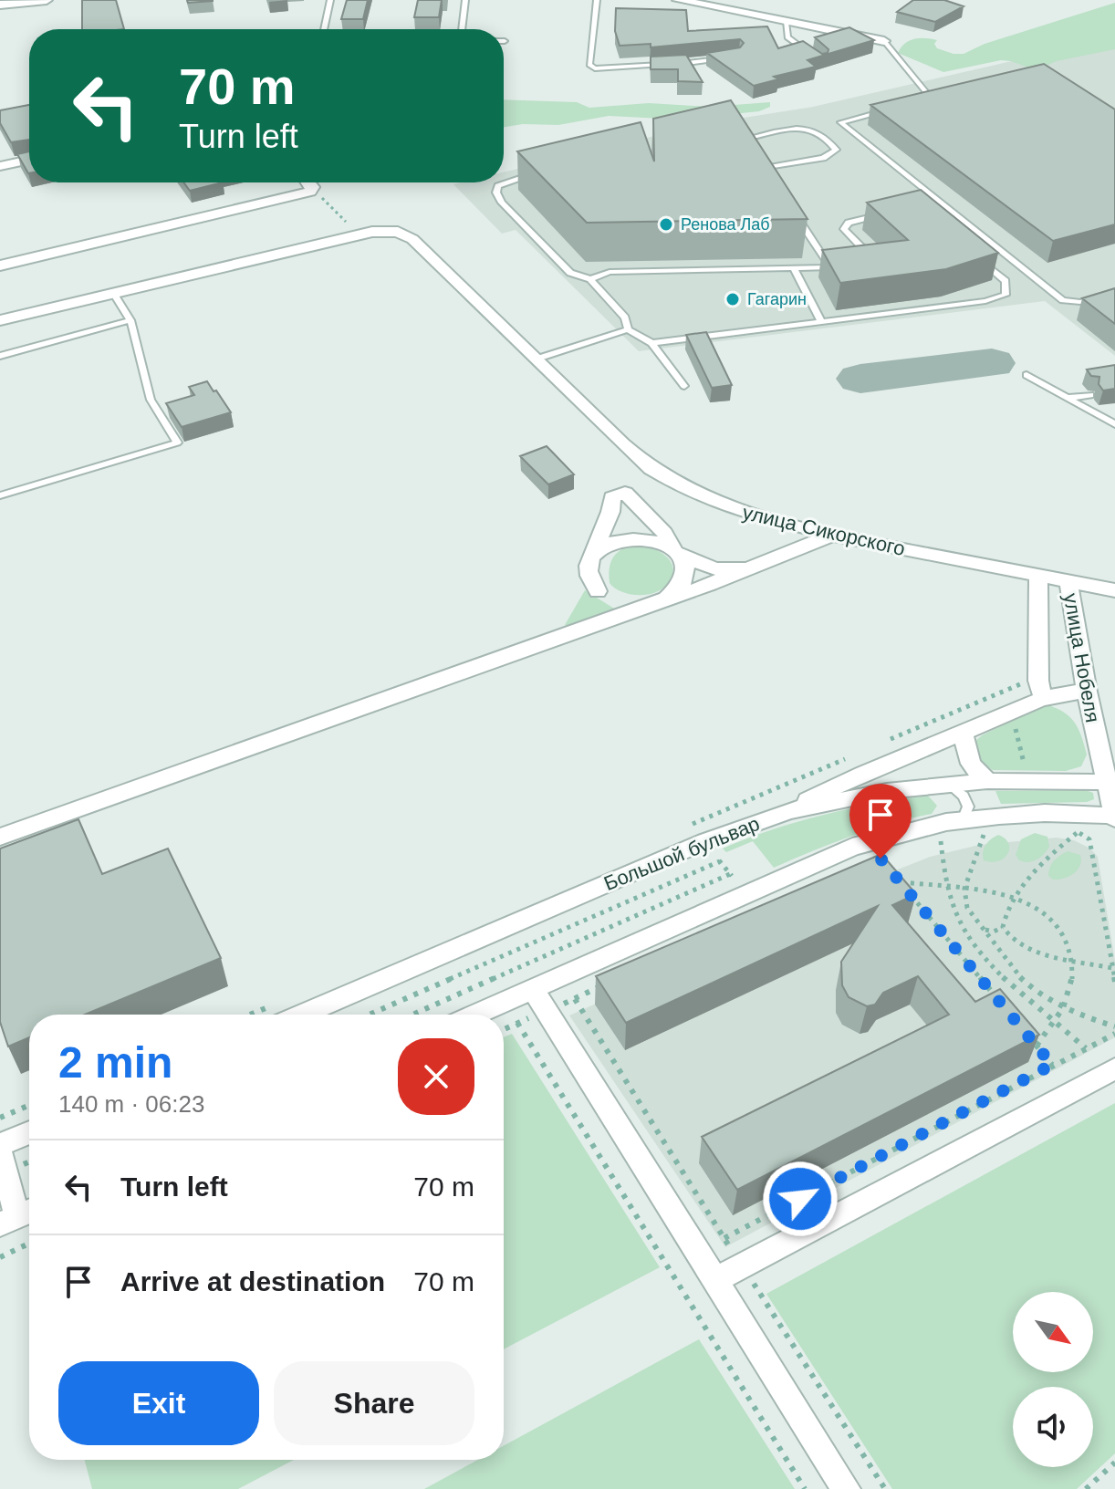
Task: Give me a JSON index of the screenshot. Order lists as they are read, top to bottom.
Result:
{
  "streets": {
    "street": ["улица Сикорского", "улица Нобеля", "Большой бульвар"]
  },
  "crossings": [
    ["улица Сикорского", "улица Нобеля"],
    ["улица Нобеля", "Большой бульвар"]
  ],
  "places": ["Ренова Лаб", "Гагарин"],
  "north": "bottom right",
  "page": {
    "turn": ["70 m", "Turn left"],
    "heading": ["2 min", "140 m · 06:23"],
    "list": [
      {
        "name": "Turn left",
        "value": "70 m"
      },
      {
        "name": "Arrive at destination",
        "value": "70 m"
      }
    ],
    "buttons": ["Exit", "Share"]
  }
}
